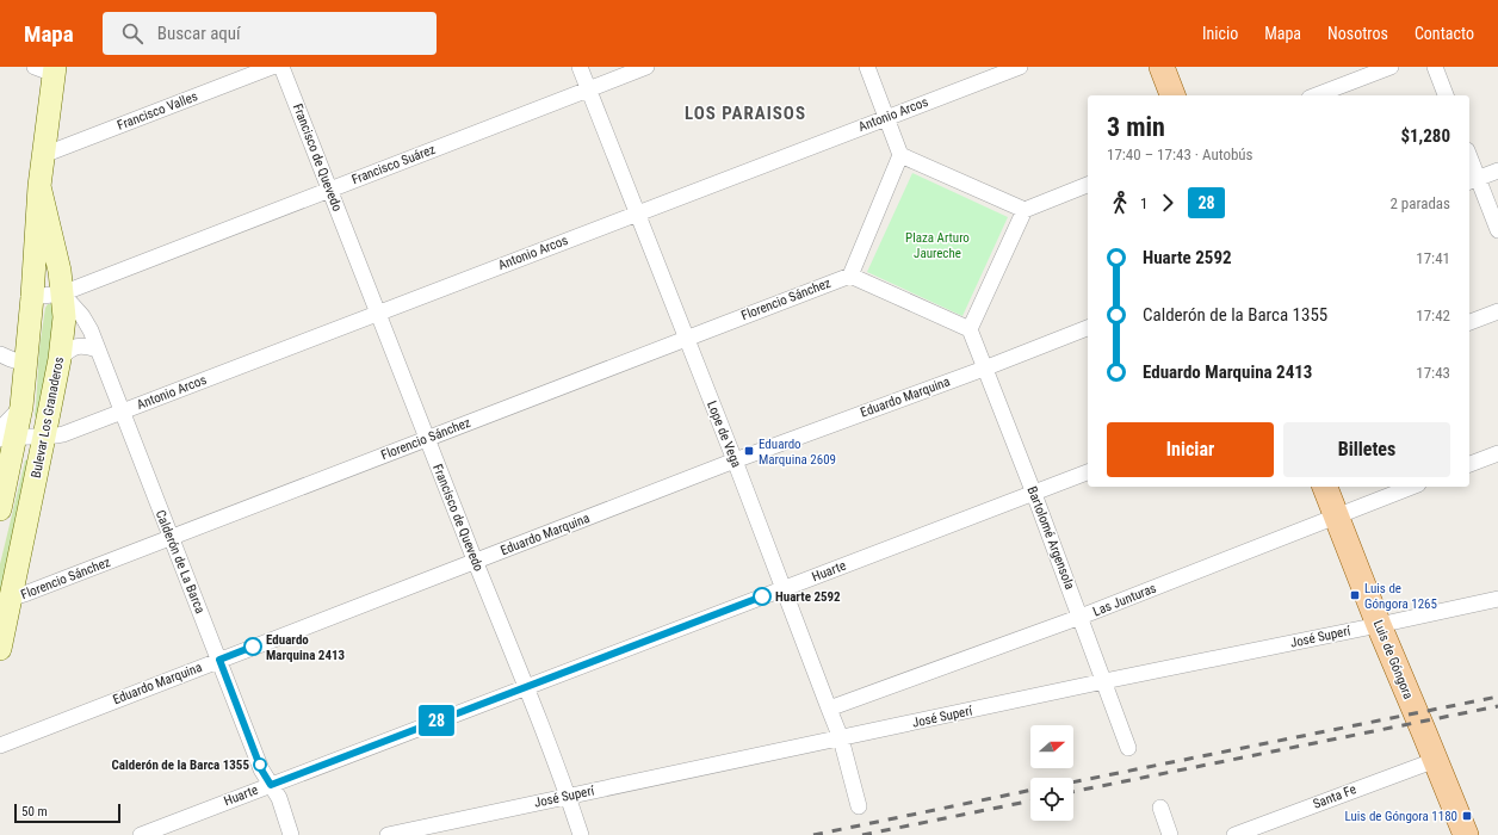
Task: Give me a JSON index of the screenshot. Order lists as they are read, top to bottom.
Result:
{
  "streets": {
    "main road": ["Bulevar Los Granaderos", "Luis de Góngora"],
    "street": [
      "Francisco Valles",
      "Antonio Arcos",
      "Francisco de Quevedo",
      "Francisco Suárez",
      "Florencio Sánchez",
      "Eduardo Marquina",
      "Lope de Vega",
      "Bartolomé Argensola",
      "Calderón de La Barca",
      "Huarte",
      "Las Junturas",
      "José Superí",
      "Santa Fe"
    ]
  },
  "crossings": [
    ["Francisco Valles", "Bulevar Los Granaderos"],
    ["Antonio Arcos", "Francisco de Quevedo"],
    ["Antonio Arcos", "Bulevar Los Granaderos"],
    ["Antonio Arcos", "Lope de Vega"],
    ["Antonio Arcos", "Calderón de La Barca"],
    ["Francisco de Quevedo", "Francisco Suárez"],
    ["Francisco de Quevedo", "Florencio Sánchez"],
    ["Francisco de Quevedo", "Eduardo Marquina"],
    ["Francisco de Quevedo", "Huarte"],
    ["Francisco de Quevedo", "José Superí"],
    ["Francisco Suárez", "Bulevar Los Granaderos"],
    ["Francisco Suárez", "Lope de Vega"],
    ["Francisco Suárez", "Calderón de La Barca"],
    ["Florencio Sánchez", "Bulevar Los Granaderos"],
    ["Florencio Sánchez", "Lope de Vega"],
    ["Florencio Sánchez", "Calderón de La Barca"],
    ["Eduardo Marquina", "Lope de Vega"],
    ["Eduardo Marquina", "Bartolomé Argensola"],
    ["Eduardo Marquina", "Calderón de La Barca"],
    ["Bulevar Los Granaderos", "Calderón de La Barca"],
    ["Lope de Vega", "Huarte"],
    ["Lope de Vega", "Las Junturas"],
    ["Lope de Vega", "José Superí"],
    ["Bartolomé Argensola", "Huarte"],
    ["Bartolomé Argensola", "Las Junturas"],
    ["Bartolomé Argensola", "José Superí"],
    ["Calderón de La Barca", "Huarte"],
    ["Las Junturas", "Luis de Góngora"],
    ["José Superí", "Luis de Góngora"],
    ["Luis de Góngora", "Santa Fe"]
  ],
  "districts": ["LOS PARAISOS"],
  "parks": ["Plaza Arturo Jaureche"],
  "places": {
    "transit": ["Eduardo Marquina 2609", "Luis de Góngora 1265", "Luis de Góngora 1180"],
    "other": ["Huarte 2592", "Eduardo Marquina 2413", "Calderón de la Barca 1355"]
  },
  "lines": ["bus line 28"],
  "scale_bar": "50 m",
  "north": "right",
  "page": {
    "header": "Mapa",
    "search": "Buscar aquí",
    "nav": [
      "Inicio",
      "Mapa",
      "Nosotros",
      "Contacto"
    ],
    "on_map": "28",
    "heading": ["3 min", "17:40 – 17:43 · Autobús", "$1,280"],
    "legs": ["1", "28", "2 paradas"],
    "list": [
      {
        "name": "Huarte 2592",
        "value": "17:41"
      },
      {
        "name": "Calderón de la Barca 1355",
        "value": "17:42"
      },
      {
        "name": "Eduardo Marquina 2413",
        "value": "17:43"
      }
    ],
    "buttons": ["Iniciar", "Billetes"],
    "scale": "50 m"
  }
}
